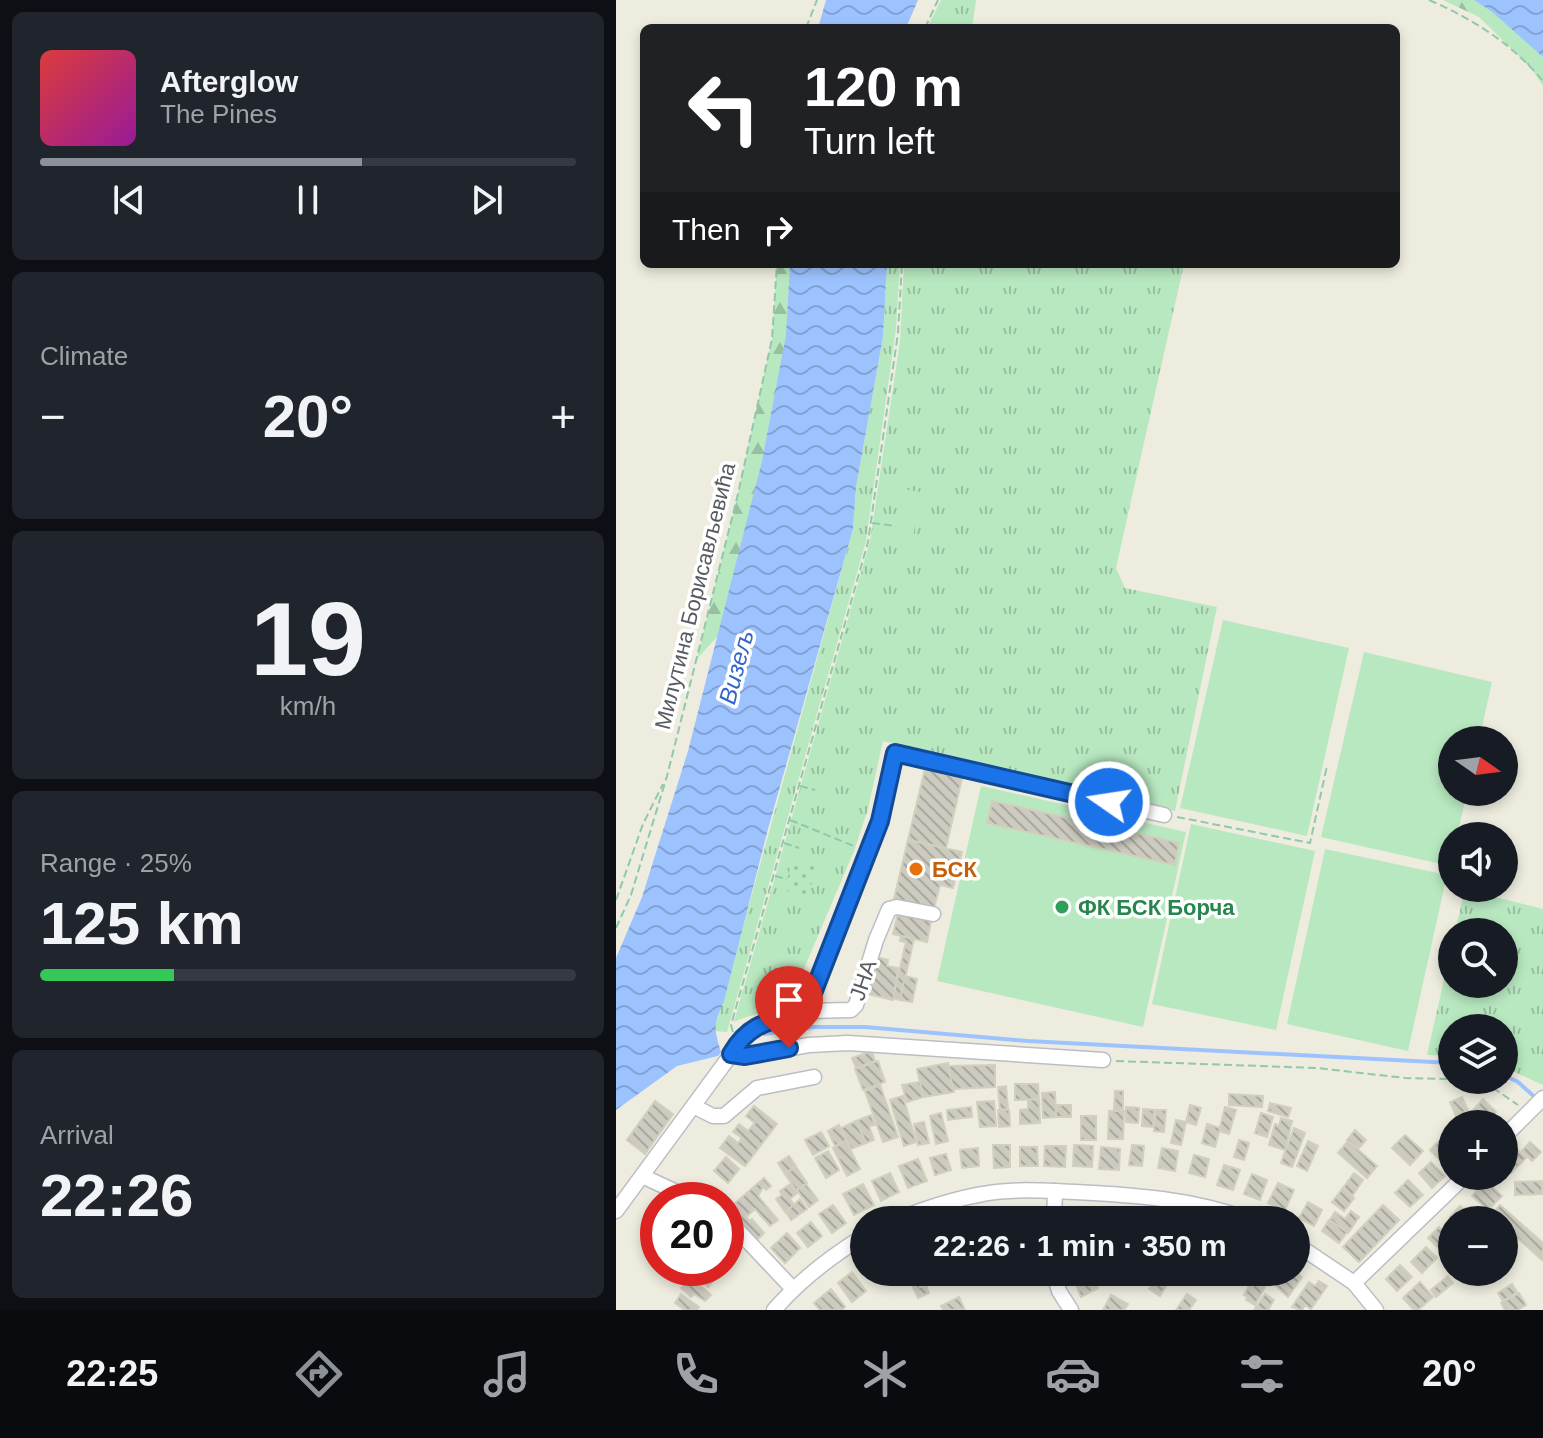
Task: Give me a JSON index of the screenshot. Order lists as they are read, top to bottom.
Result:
{
  "streets": {
    "street": ["ЈНА"],
    "path": ["Милутина Борисављевића"]
  },
  "water": ["Визељ"],
  "places": ["БСК", "ФК БСК Борча"],
  "north": "right",
  "page": {
    "turn": ["120 m", "Turn left"],
    "song": ["Afterglow", "The Pines"],
    "then": "Then",
    "tile": [
      "Climate",
      ["19", "km/h"],
      ["Range · 25%", "125 km"],
      ["Arrival", "22:26"]
    ],
    "heat": ["−", "20°", "+"],
    "map_buttons": ["+", "−"],
    "limit": "20",
    "trip": "22:26 · 1 min · 350 m",
    "tabs": ["22:25", "20°"]
  }
}
